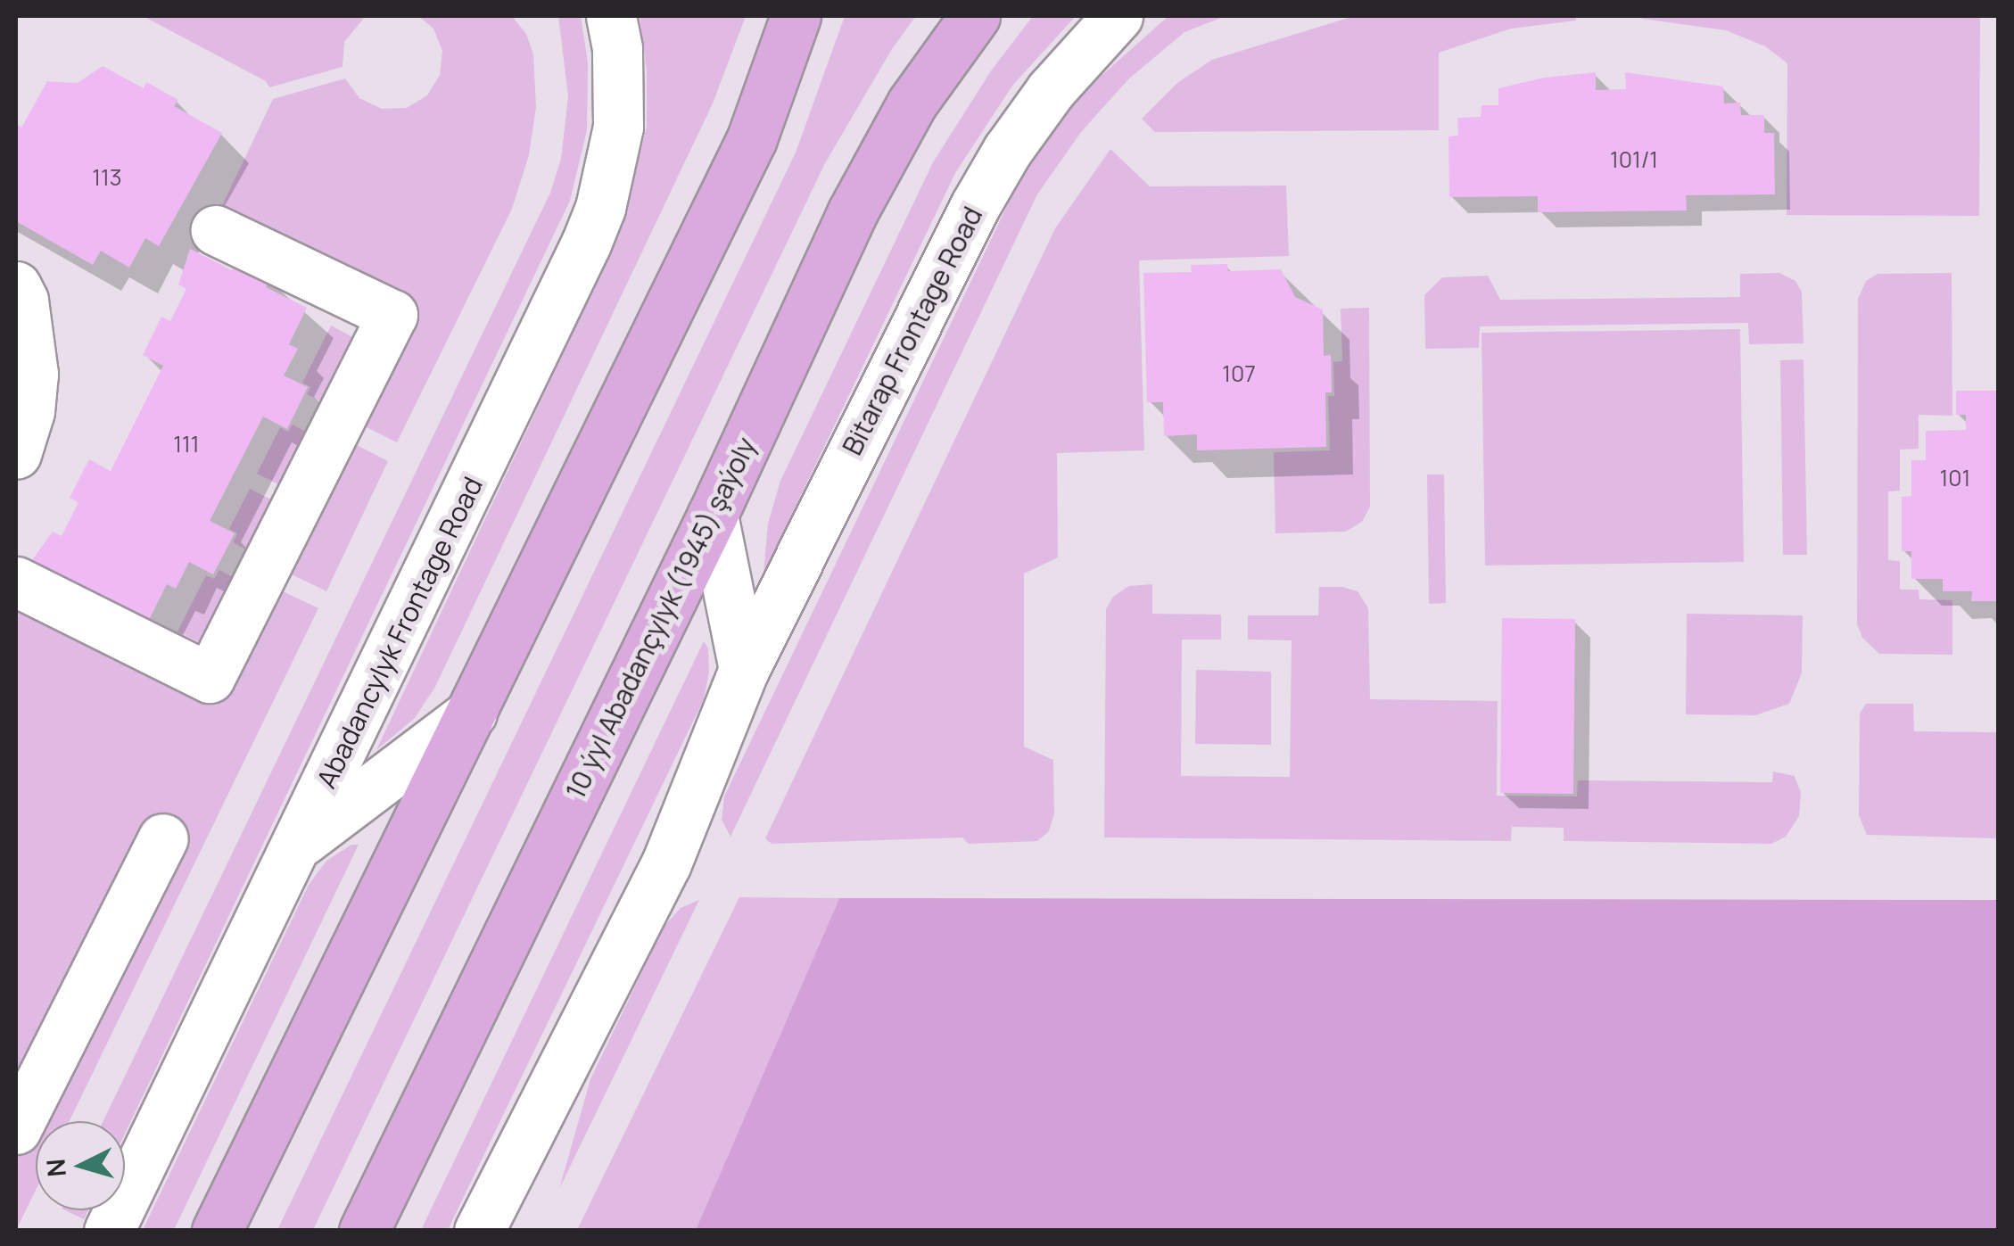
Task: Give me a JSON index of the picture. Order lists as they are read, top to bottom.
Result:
{
  "streets": {
    "main road": ["10 ýyl Abadançylyk (1945) şaýoly"],
    "street": ["Bitarap Frontage Road", "Abadancylyk Frontage Road"]
  },
  "house_numbers": [
    "101/1",
    "113",
    "107",
    "111",
    "101"
  ],
  "north": "left"
}
